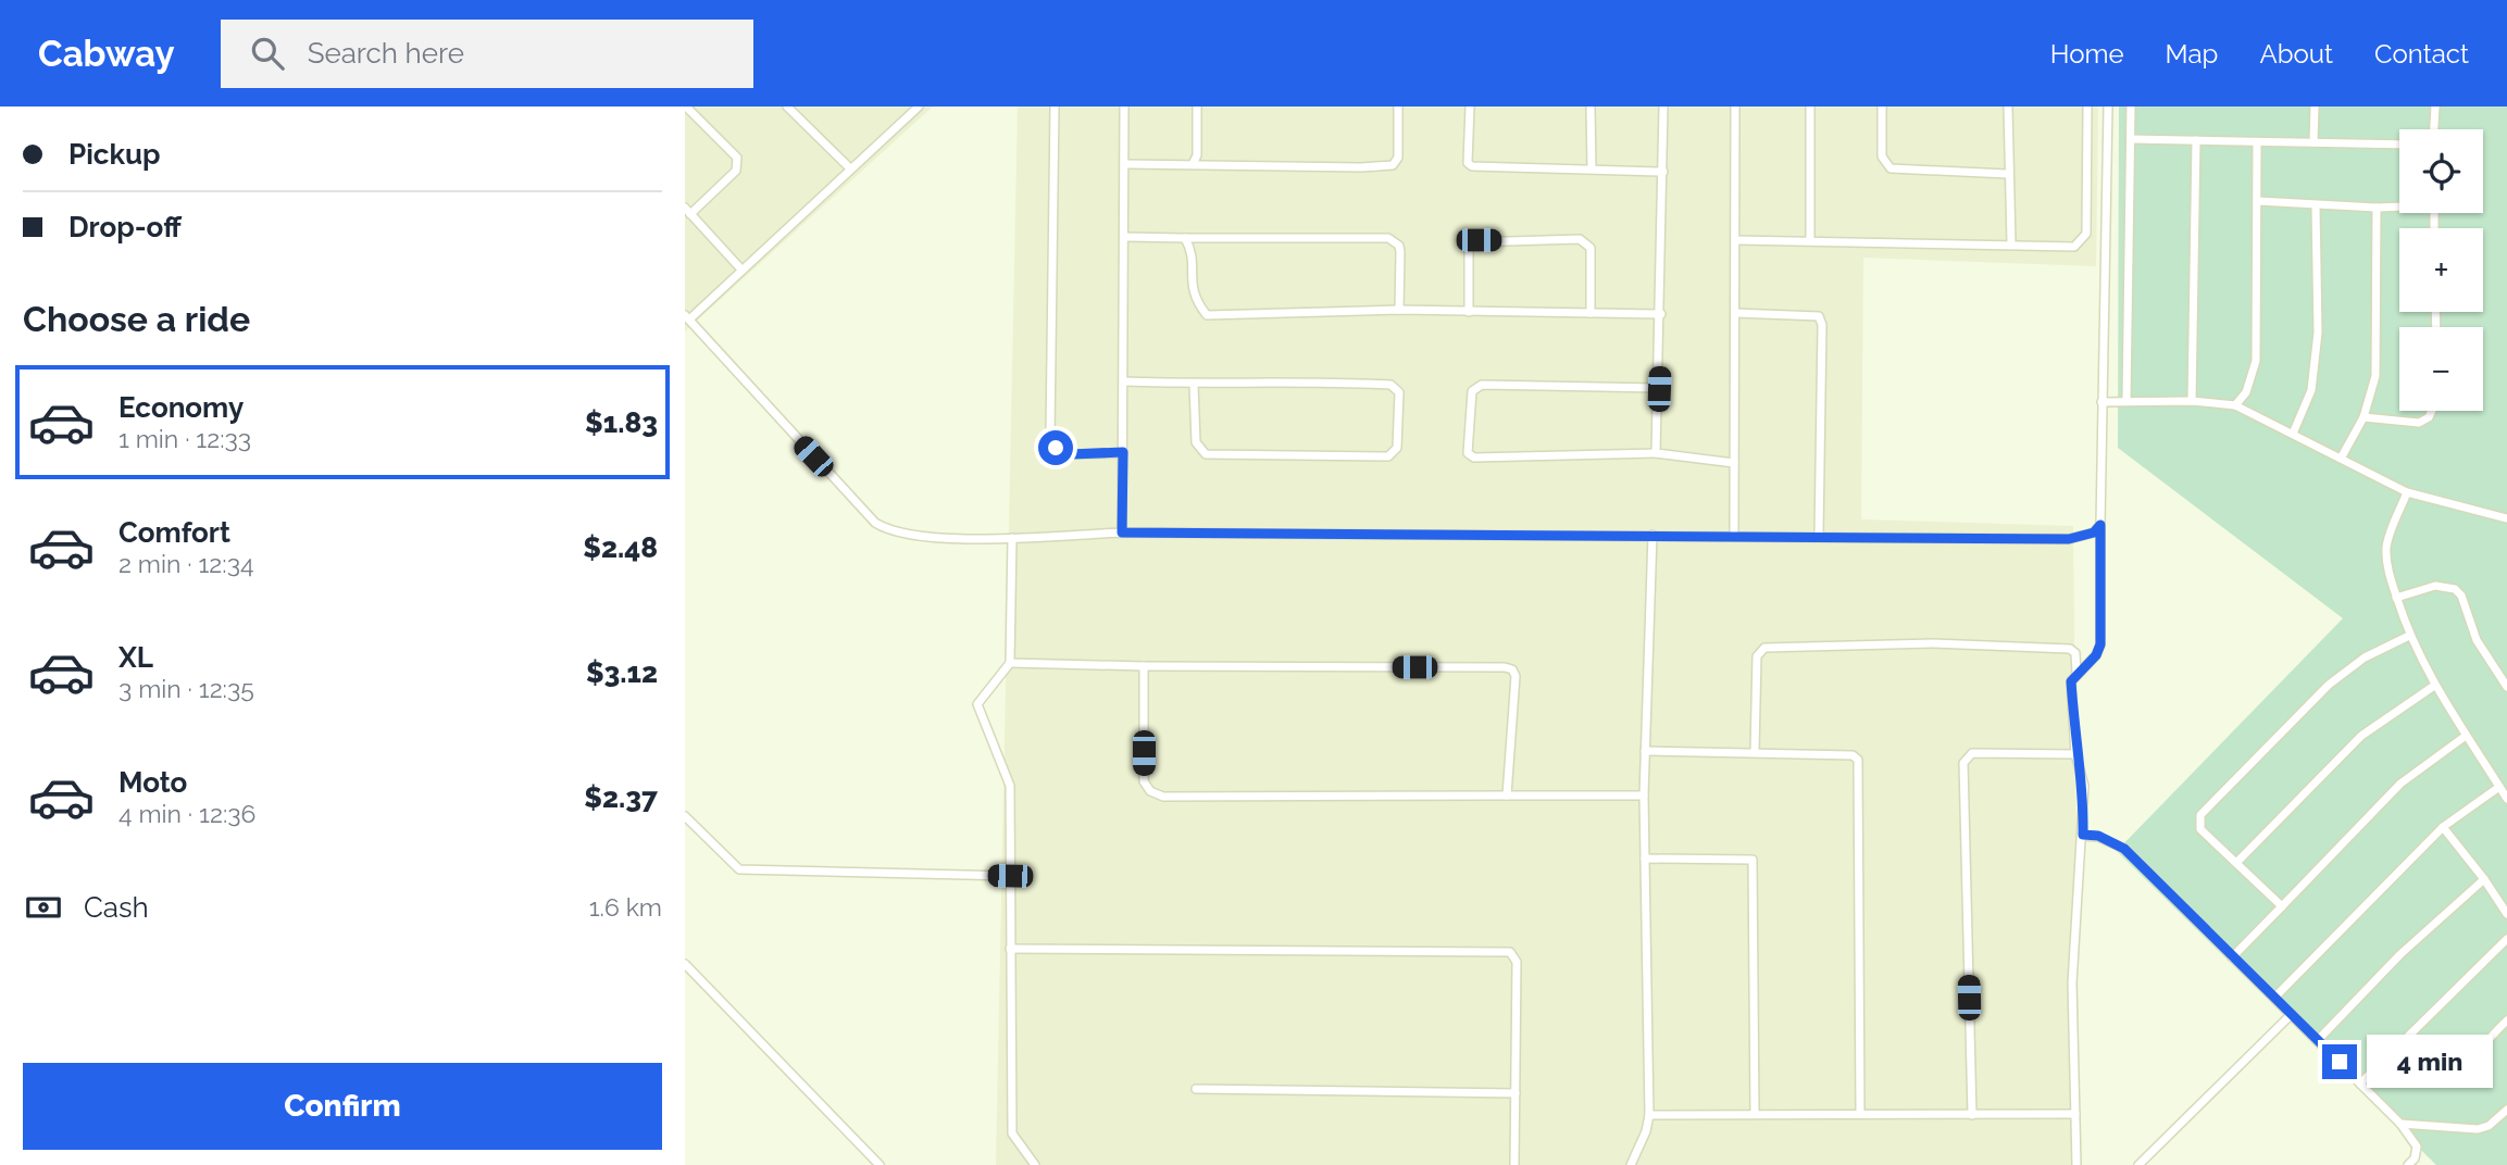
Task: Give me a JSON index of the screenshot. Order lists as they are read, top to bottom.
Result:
{
  "page": {
    "header": "Cabway",
    "search": "Search here",
    "nav": [
      "Home",
      "Map",
      "About",
      "Contact"
    ],
    "banner": ["Pickup", "Drop-off"],
    "map_buttons": ["+", "−"],
    "heading": "Choose a ride",
    "list": [
      {
        "name": "Economy",
        "note": "1 min · 12:33",
        "value": "$1.83"
      },
      {
        "name": "Comfort",
        "note": "2 min · 12:34",
        "value": "$2.48"
      },
      {
        "name": "XL",
        "note": "3 min · 12:35",
        "value": "$3.12"
      },
      {
        "name": "Moto",
        "note": "4 min · 12:36",
        "value": "$2.37"
      }
    ],
    "pay": ["Cash", "1.6 km"],
    "bubble": "4 min",
    "buttons": "Confirm"
  }
}
